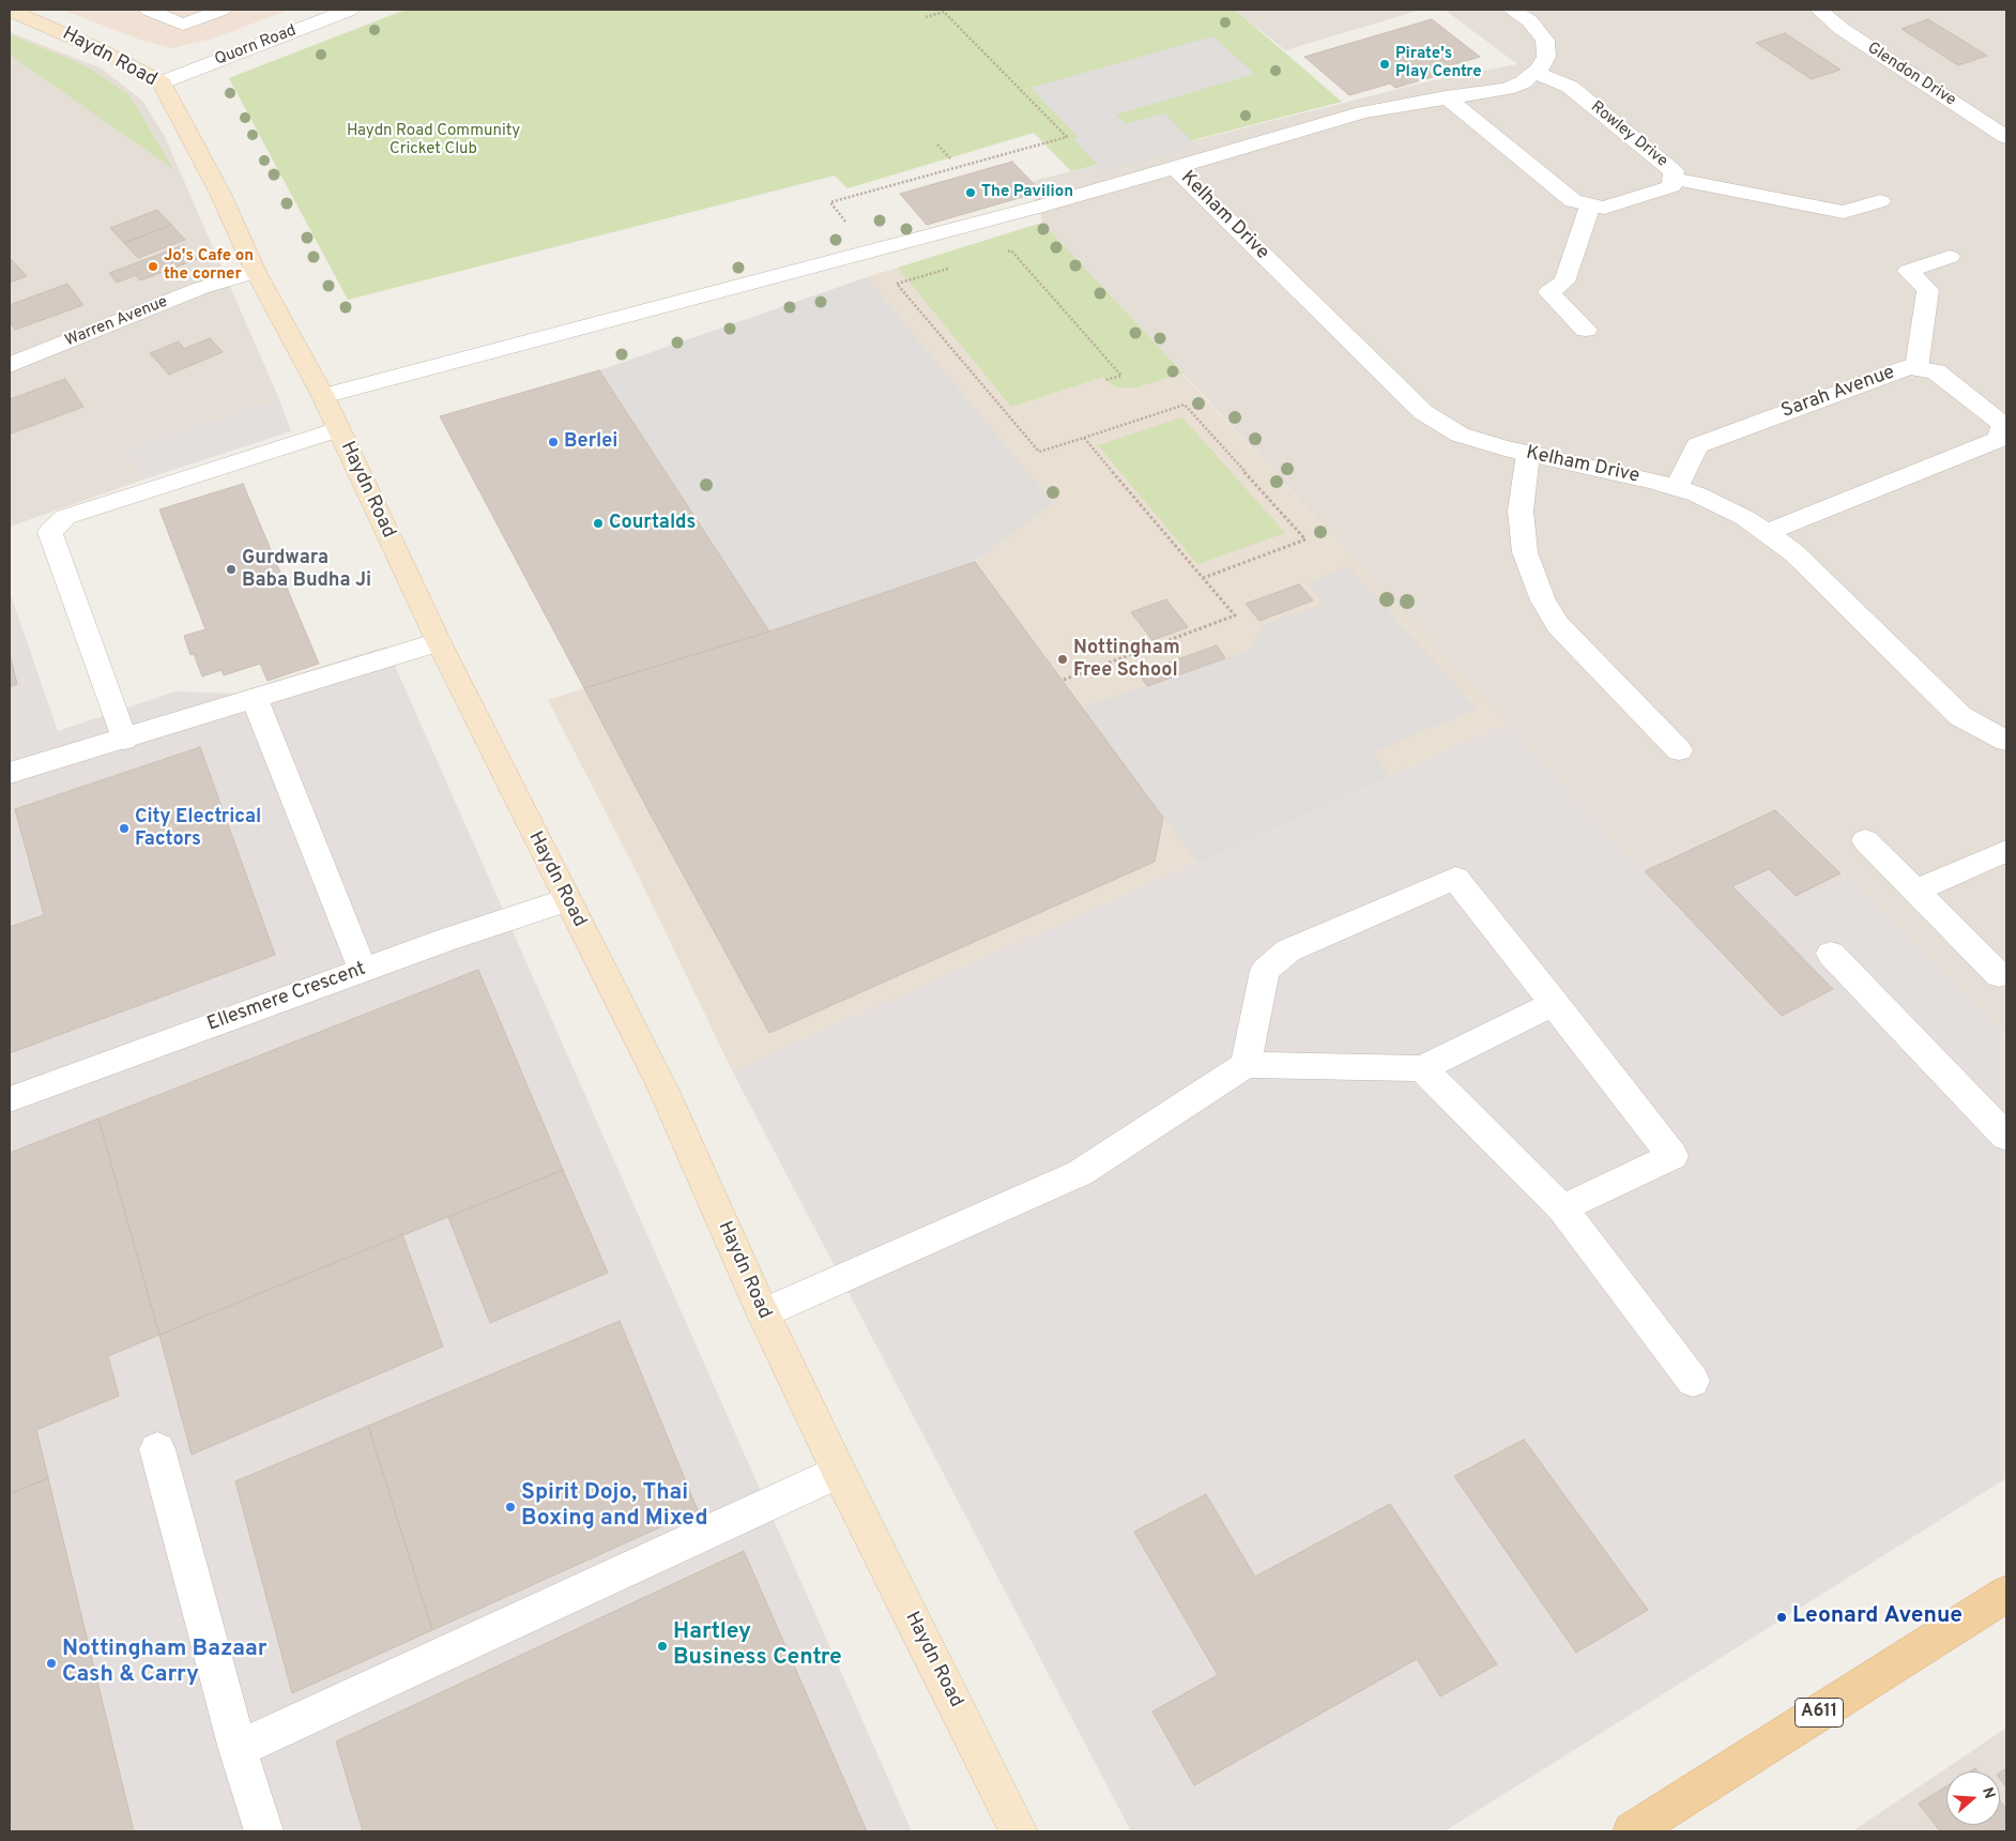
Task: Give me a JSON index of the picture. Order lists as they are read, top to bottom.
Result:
{
  "streets": {
    "main road": ["A611"],
    "street": [
      "Quorn Road",
      "Haydn Road",
      "Glendon Drive",
      "Rowley Drive",
      "Kelham Drive",
      "Warren Avenue",
      "Sarah Avenue",
      "Ellesmere Crescent"
    ]
  },
  "crossings": [
    ["Quorn Road", "Haydn Road"],
    ["Haydn Road", "Warren Avenue"],
    ["Haydn Road", "Ellesmere Crescent"],
    ["Kelham Drive", "Sarah Avenue"]
  ],
  "parks": ["Haydn Road Community Cricket Club"],
  "places": [
    "Pirate's Play Centre",
    "The Pavilion",
    "Jo's Cafe on the corner",
    "Berlei",
    "Courtalds",
    "Gurdwara Baba Budha Ji",
    "Nottingham Free School",
    "City Electrical Factors",
    "Spirit Dojo, Thai Boxing and Mixed",
    "Leonard Avenue",
    "Hartley Business Centre",
    "Nottingham Bazaar Cash & Carry"
  ],
  "north": "right"
}
